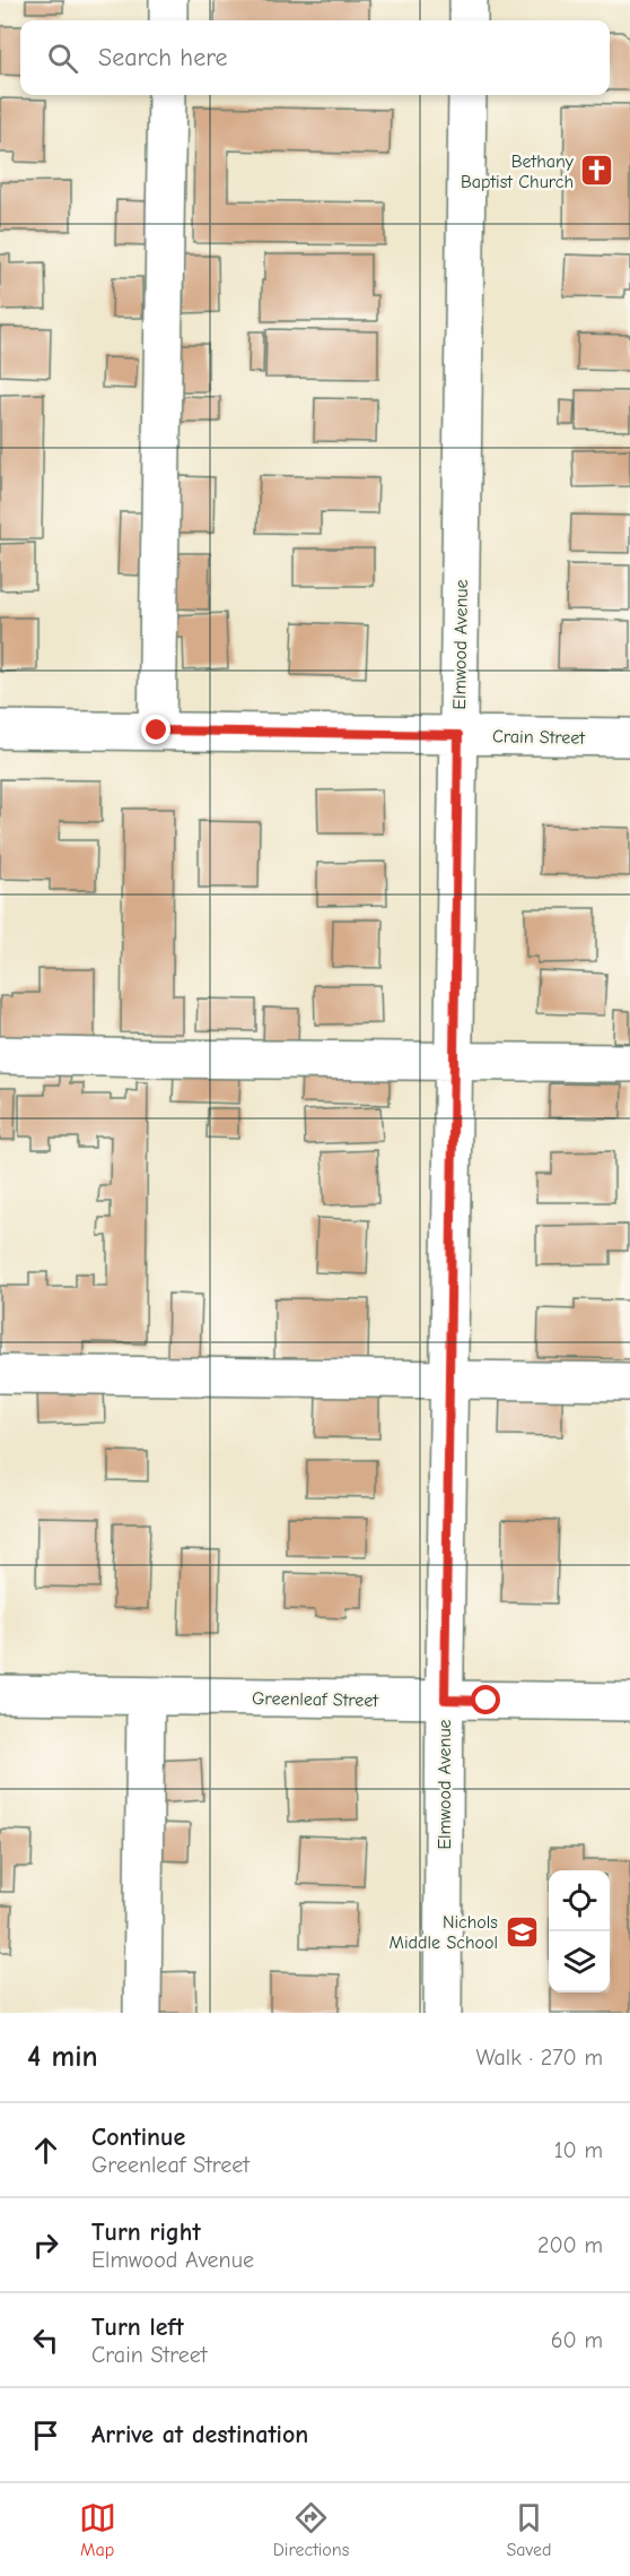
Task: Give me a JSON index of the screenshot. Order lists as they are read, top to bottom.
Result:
{
  "streets": {
    "street": ["Elmwood Avenue", "Crain Street", "Greenleaf Street"]
  },
  "crossings": [
    ["Elmwood Avenue", "Crain Street"],
    ["Elmwood Avenue", "Greenleaf Street"]
  ],
  "places": {
    "church": ["Bethany Baptist Church"],
    "school or university": ["Nichols Middle School"]
  },
  "page": {
    "search": "Search here",
    "heading": ["4 min", "Walk · 270 m"],
    "list": [
      ["Continue", "Greenleaf Street", "10 m"],
      ["Turn right", "Elmwood Avenue", "200 m"],
      ["Turn left", "Crain Street", "60 m"],
      "Arrive at destination"
    ],
    "nav": ["Map", "Directions", "Saved"]
  }
}
